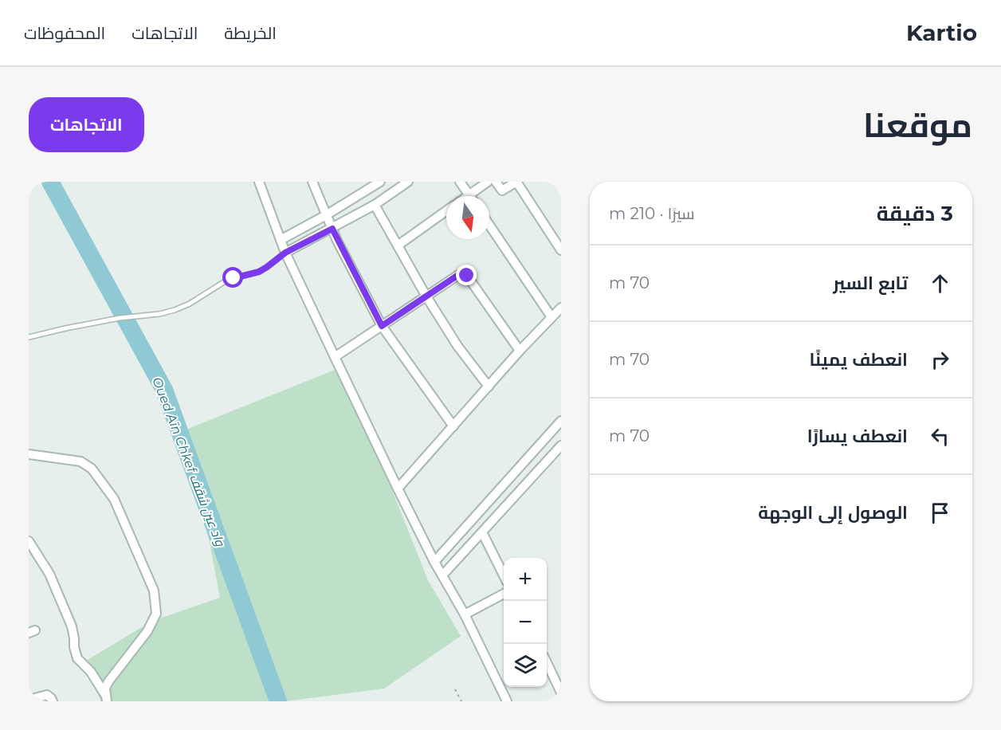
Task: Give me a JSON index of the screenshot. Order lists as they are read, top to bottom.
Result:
{
  "water": ["Oued Aïn Chkef واد عين شقف"],
  "north": "bottom",
  "page": {
    "header": "Kartio",
    "nav": ["الخريطة", "الاتجاهات", "المحفوظات"],
    "title": "موقعنا",
    "buttons": "الاتجاهات",
    "heading": ["3 دقيقة", "سيرًا · 210 m"],
    "list": [
      ["تابع السير", "70 m"],
      ["انعطف يمينًا", "70 m"],
      ["انعطف يسارًا", "70 m"],
      "الوصول إلى الوجهة"
    ],
    "map_buttons": ["+", "−"]
  }
}
